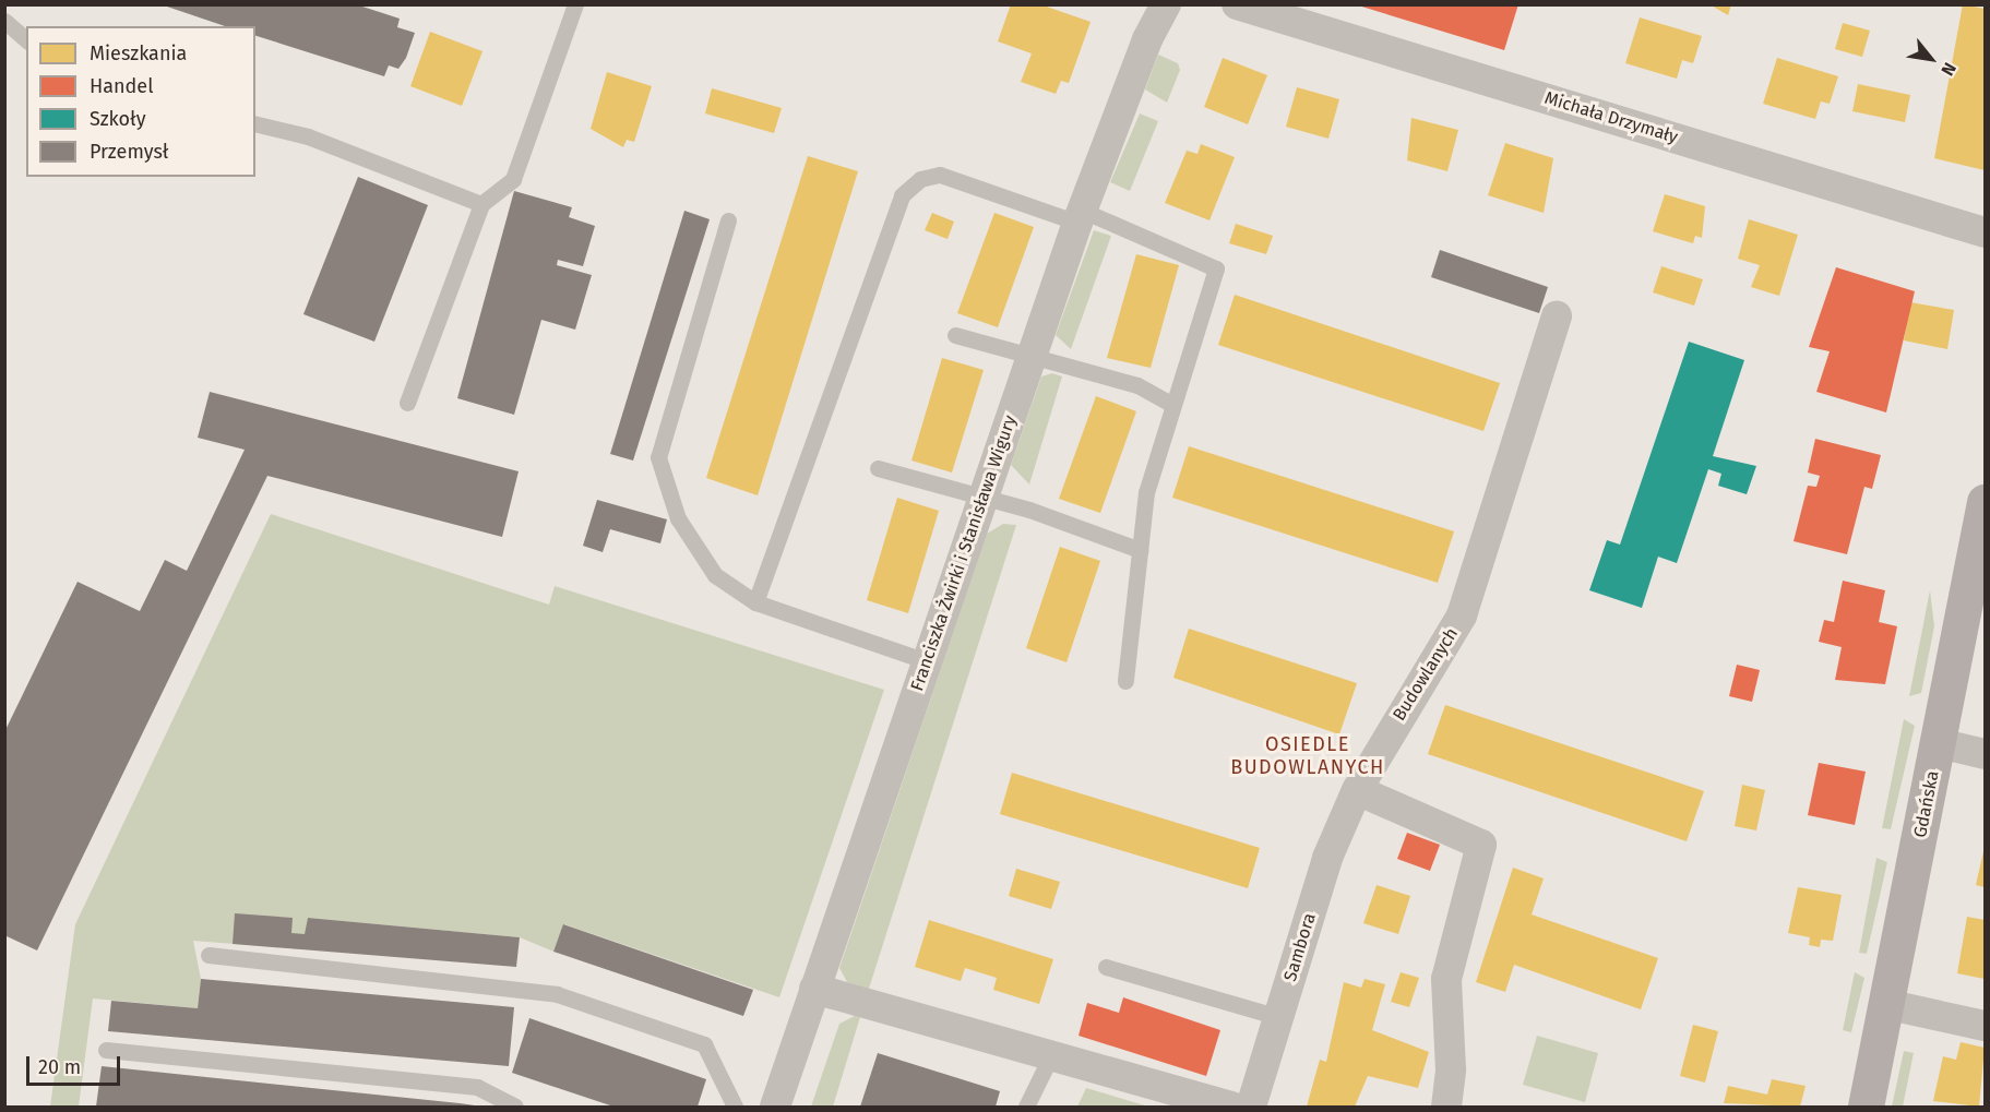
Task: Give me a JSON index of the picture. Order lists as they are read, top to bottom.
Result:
{
  "streets": {
    "main road": ["Gdańska"],
    "street": [
      "Michała Drzymały",
      "Franciszka Żwirki i Stanisława Wigury",
      "Budowlanych",
      "Sambora"
    ]
  },
  "crossings": [
    ["Budowlanych", "Sambora"]
  ],
  "districts": ["OSIEDLE BUDOWLANYCH"],
  "legend": [
    "Mieszkania",
    "Handel",
    "Szkoły",
    "Przemysł"
  ],
  "scale_bar": "20 m",
  "north": "bottom right"
}
